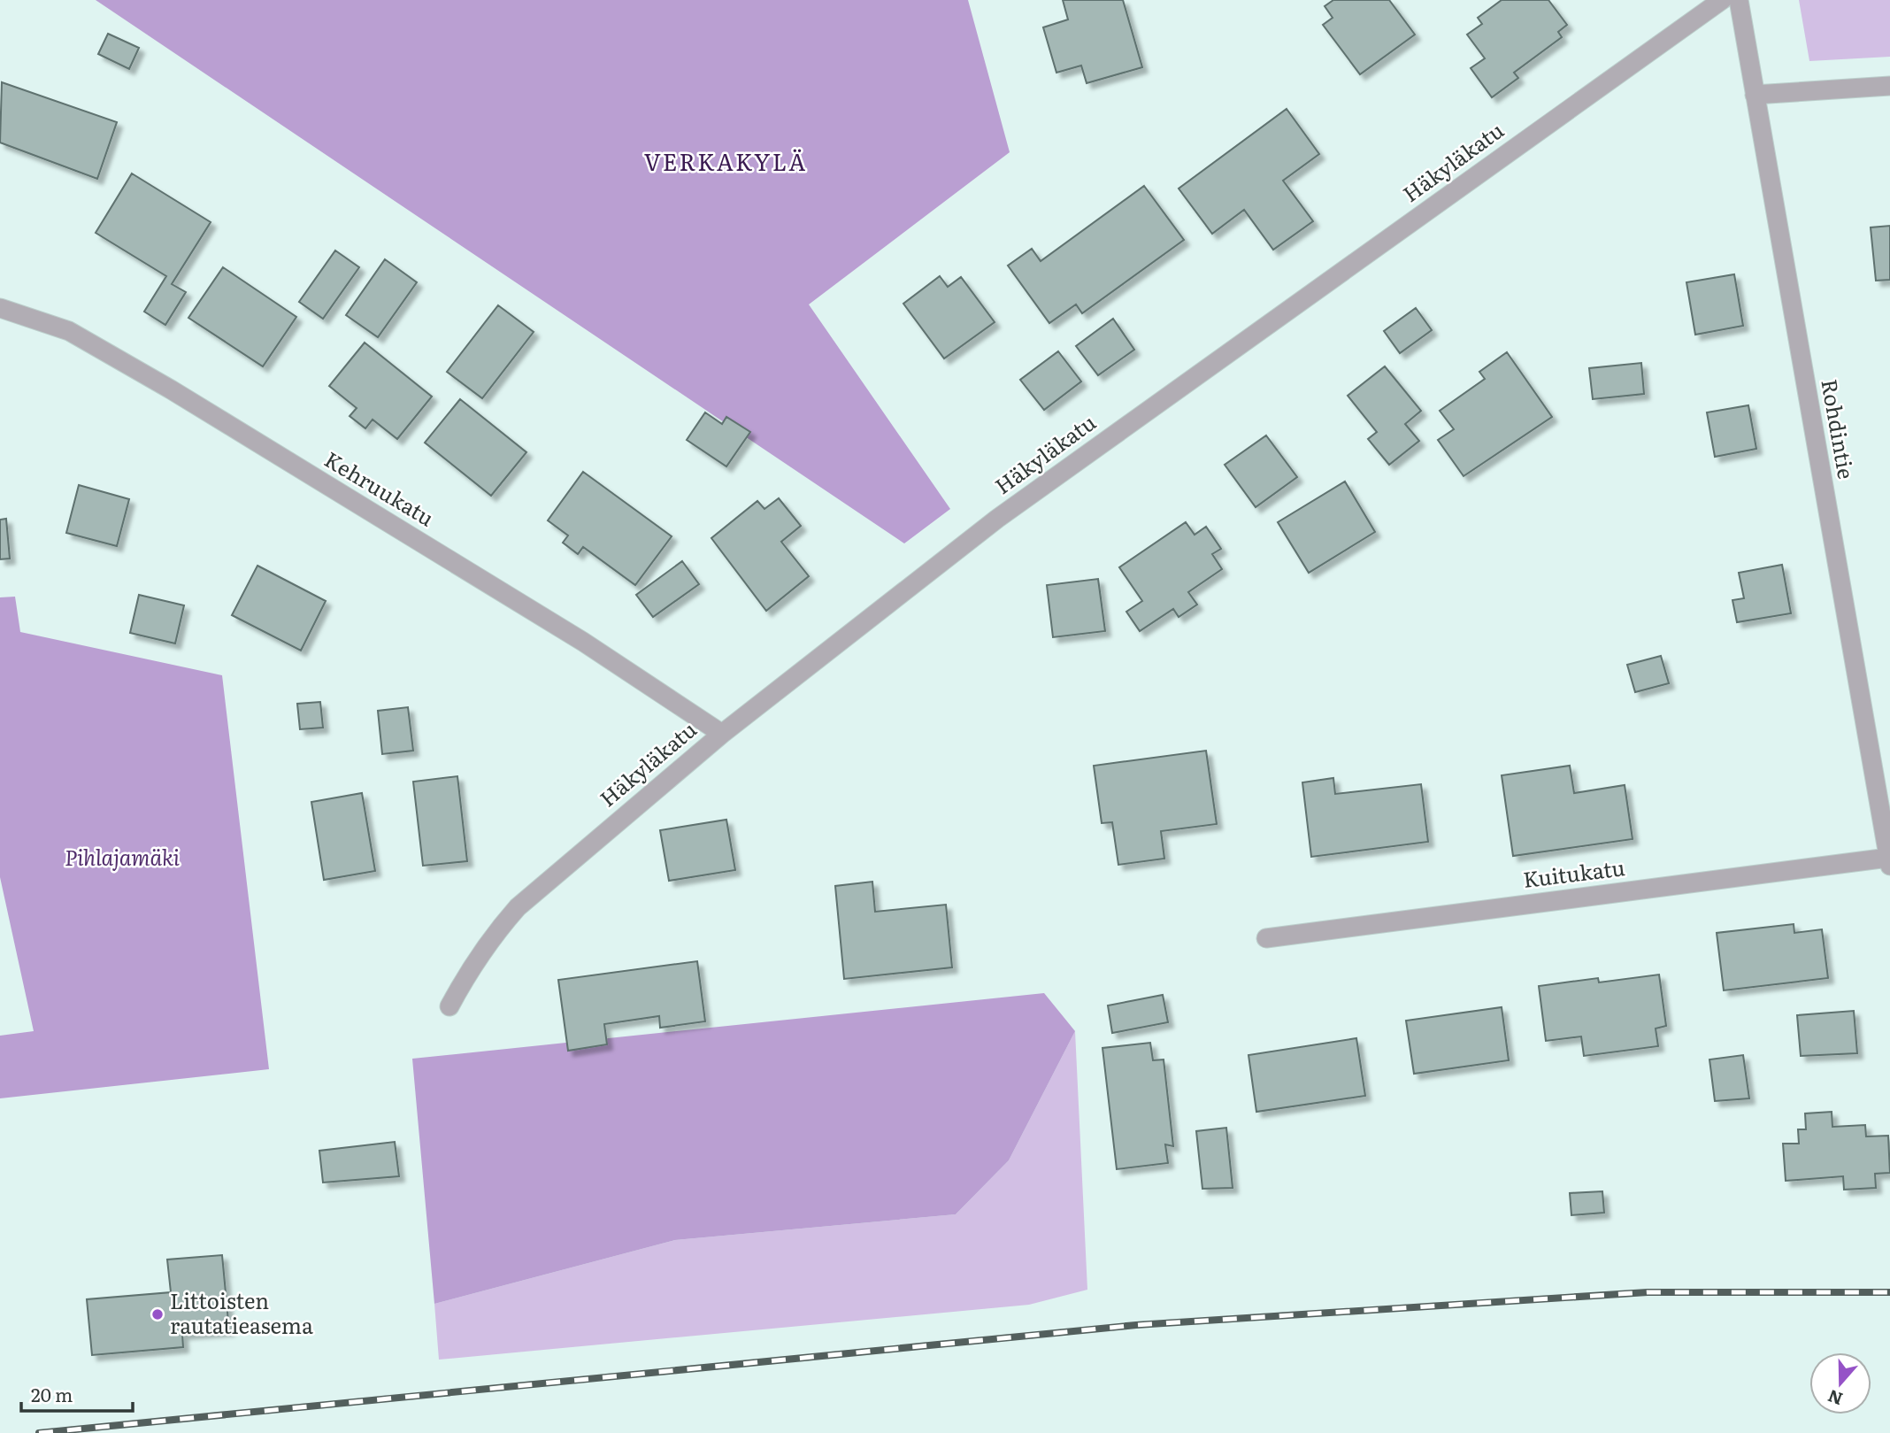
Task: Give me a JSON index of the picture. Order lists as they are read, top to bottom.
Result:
{
  "streets": {
    "street": [
      "Häkyläkatu",
      "Rohdintie",
      "Kehruukatu",
      "Kuitukatu"
    ]
  },
  "crossings": [
    ["Häkyläkatu", "Kehruukatu"],
    ["Rohdintie", "Kuitukatu"]
  ],
  "districts": ["VERKAKYLÄ"],
  "parks": ["Pihlajamäki"],
  "places": ["Littoisten rautatieasema"],
  "scale_bar": "20 m",
  "north": "bottom"
}
